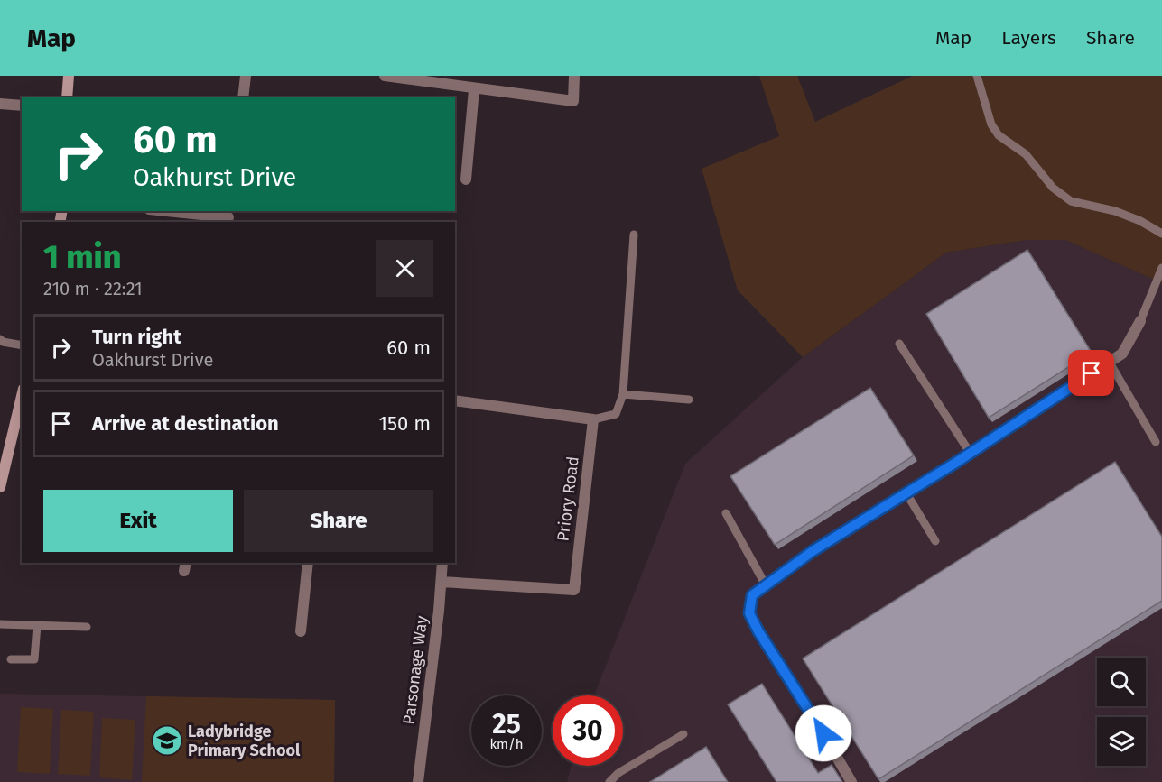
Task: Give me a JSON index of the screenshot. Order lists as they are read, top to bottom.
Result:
{
  "streets": {
    "street": ["Priory Road", "Parsonage Way"]
  },
  "crossings": [
    ["Priory Road", "Parsonage Way"]
  ],
  "places": {
    "school or university": ["Ladybridge Primary School"]
  },
  "page": {
    "header": "Map",
    "nav": ["Map", "Layers", "Share"],
    "turn": ["60 m", "Oakhurst Drive"],
    "heading": ["1 min", "210 m · 22:21"],
    "list": [
      {
        "name": "Turn right",
        "note": "Oakhurst Drive",
        "value": "60 m"
      },
      {
        "name": "Arrive at destination",
        "value": "150 m"
      }
    ],
    "buttons": ["Exit", "Share"],
    "speed": "25 km/h",
    "limit": "30"
  }
}
